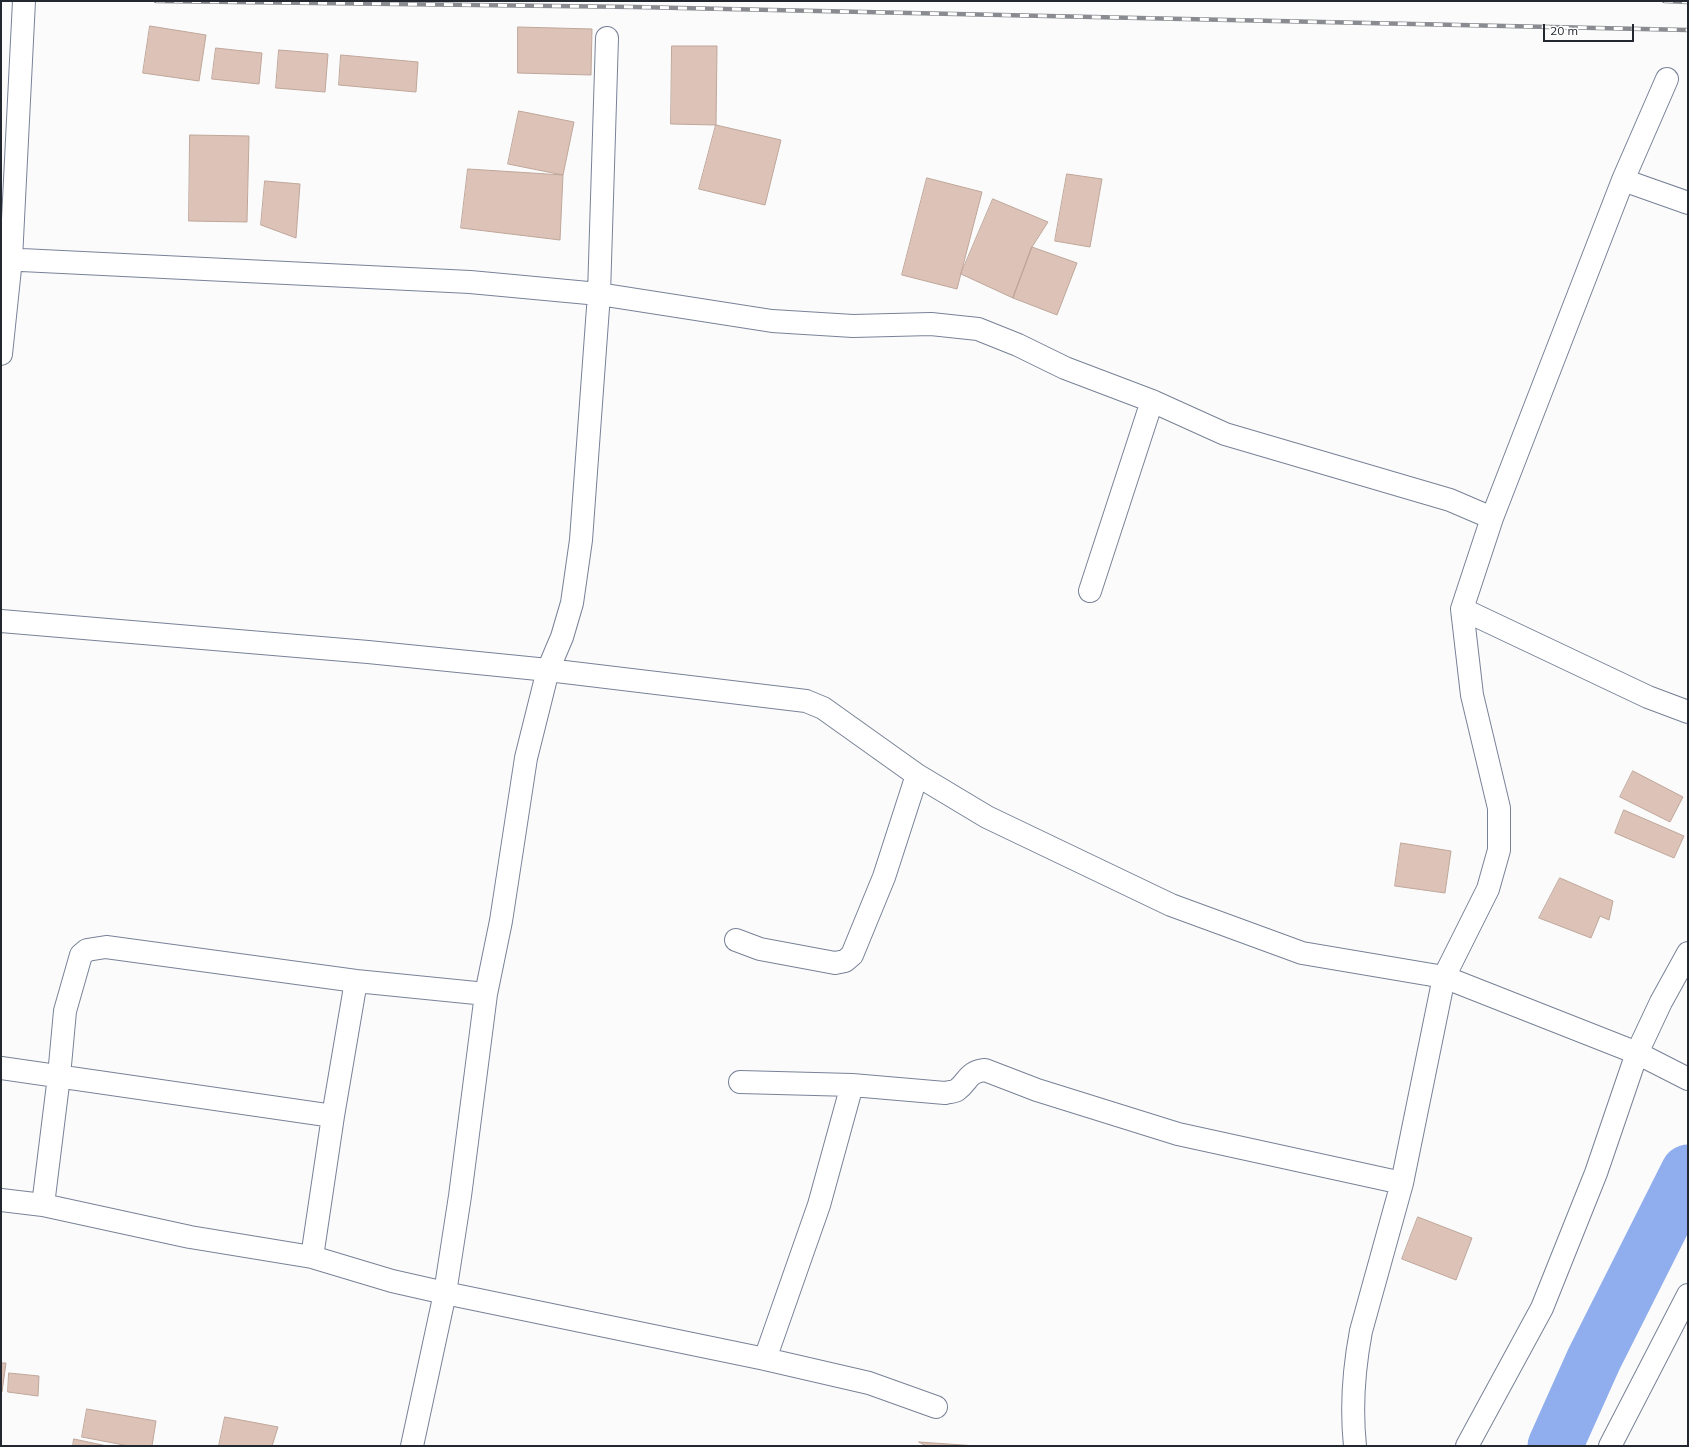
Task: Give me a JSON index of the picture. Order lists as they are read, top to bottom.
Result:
{
  "scale_bar": "20 m"
}
